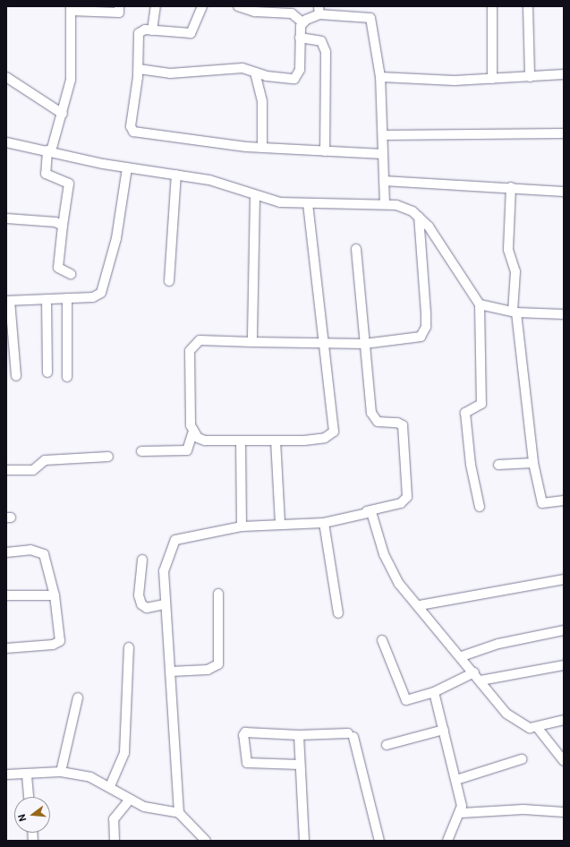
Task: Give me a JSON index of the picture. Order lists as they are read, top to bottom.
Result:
{
  "north": "left"
}
